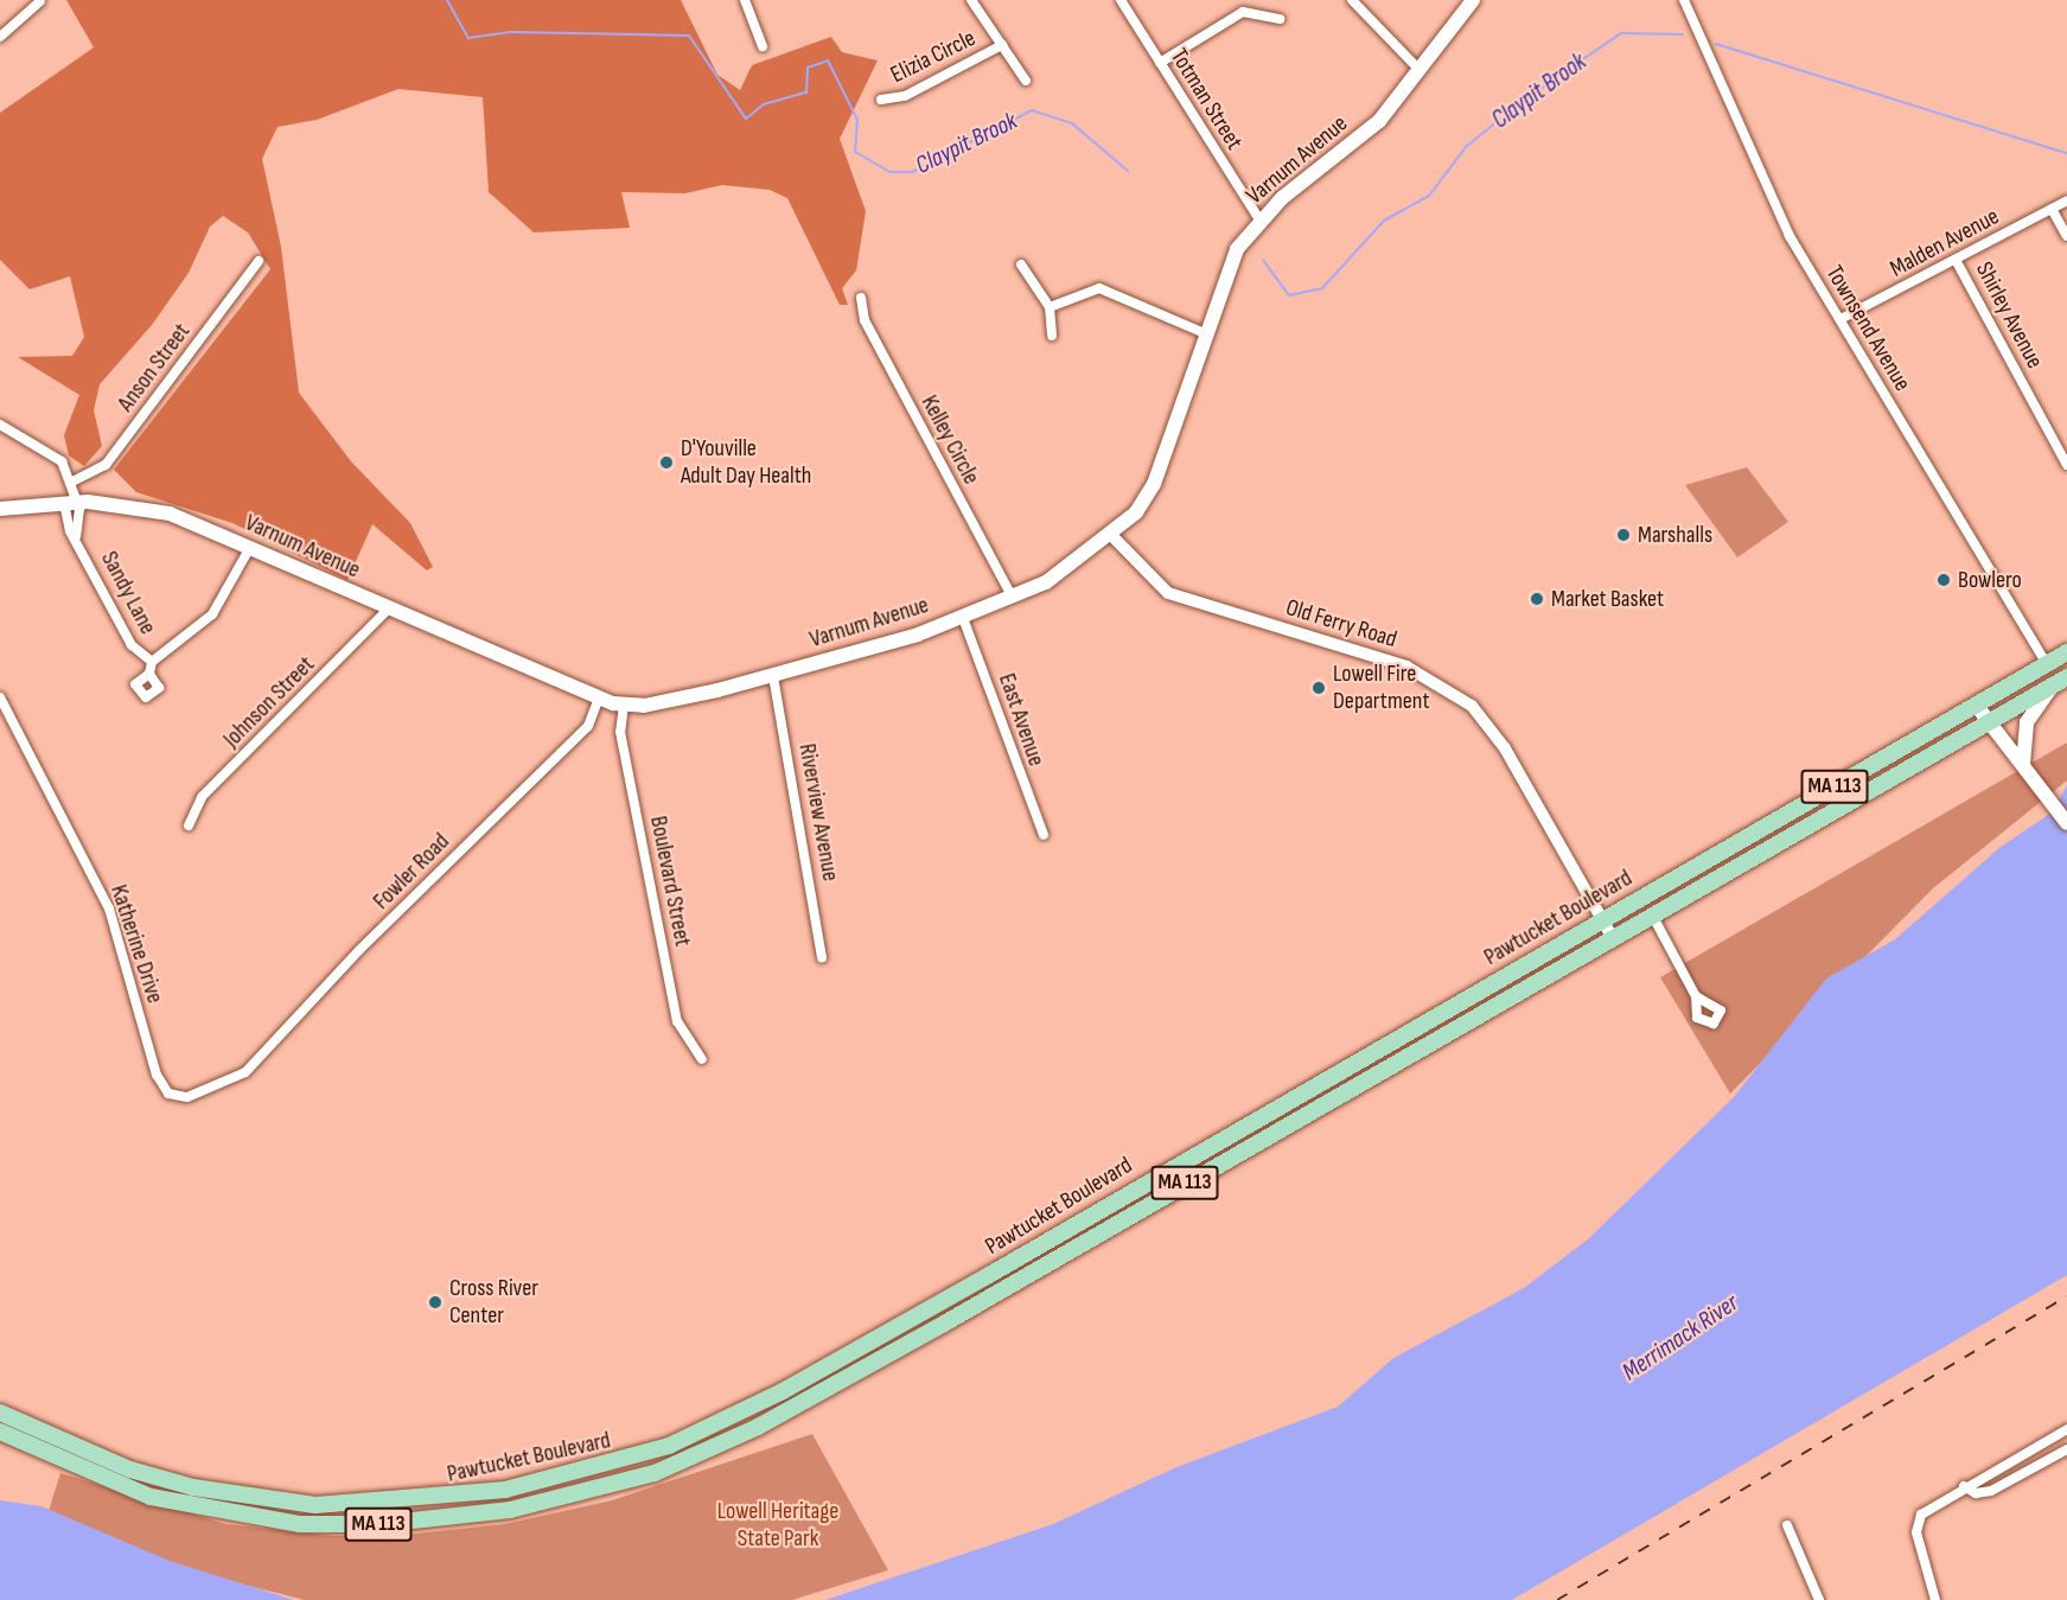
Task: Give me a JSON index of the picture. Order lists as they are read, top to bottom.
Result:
{
  "streets": {
    "main road": ["Varnum Avenue", "MA 113", "Pawtucket Boulevard"],
    "street": [
      "Elizia Circle",
      "Totman Street",
      "Malden Avenue",
      "Shirley Avenue",
      "Townsend Avenue",
      "Anson Street",
      "Kelley Circle",
      "Sandy Lane",
      "Old Ferry Road",
      "Johnson Street",
      "East Avenue",
      "Riverview Avenue",
      "Fowler Road",
      "Boulevard Street",
      "Katherine Drive"
    ]
  },
  "crossings": [
    ["Totman Street", "Varnum Avenue"],
    ["Varnum Avenue", "Kelley Circle"],
    ["Varnum Avenue", "Sandy Lane"],
    ["Varnum Avenue", "Old Ferry Road"],
    ["Varnum Avenue", "Johnson Street"],
    ["Varnum Avenue", "East Avenue"],
    ["Varnum Avenue", "Riverview Avenue"],
    ["Varnum Avenue", "Fowler Road"],
    ["Varnum Avenue", "Boulevard Street"],
    ["Malden Avenue", "Shirley Avenue"],
    ["Malden Avenue", "Townsend Avenue"],
    ["Townsend Avenue", "Pawtucket Boulevard"],
    ["Anson Street", "Sandy Lane"],
    ["Old Ferry Road", "Pawtucket Boulevard"],
    ["Fowler Road", "Katherine Drive"]
  ],
  "water": ["Claypit Brook", "Merrimack River"],
  "parks": ["Lowell Heritage State Park"],
  "places": [
    "D'Youville Adult Day Health",
    "Marshalls",
    "Bowlero",
    "Market Basket",
    "Lowell Fire Department",
    "Cross River Center"
  ]
}
